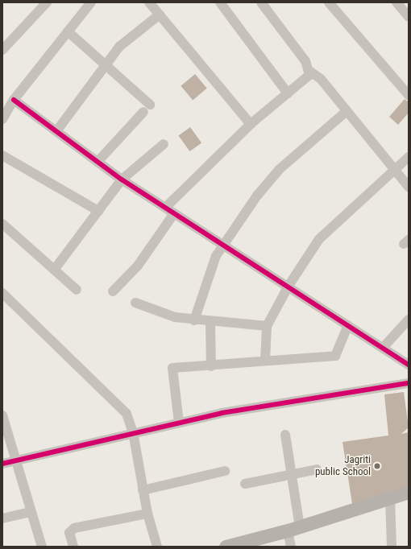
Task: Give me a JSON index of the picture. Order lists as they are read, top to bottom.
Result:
{
  "places": ["Jagriti public School"]
}
